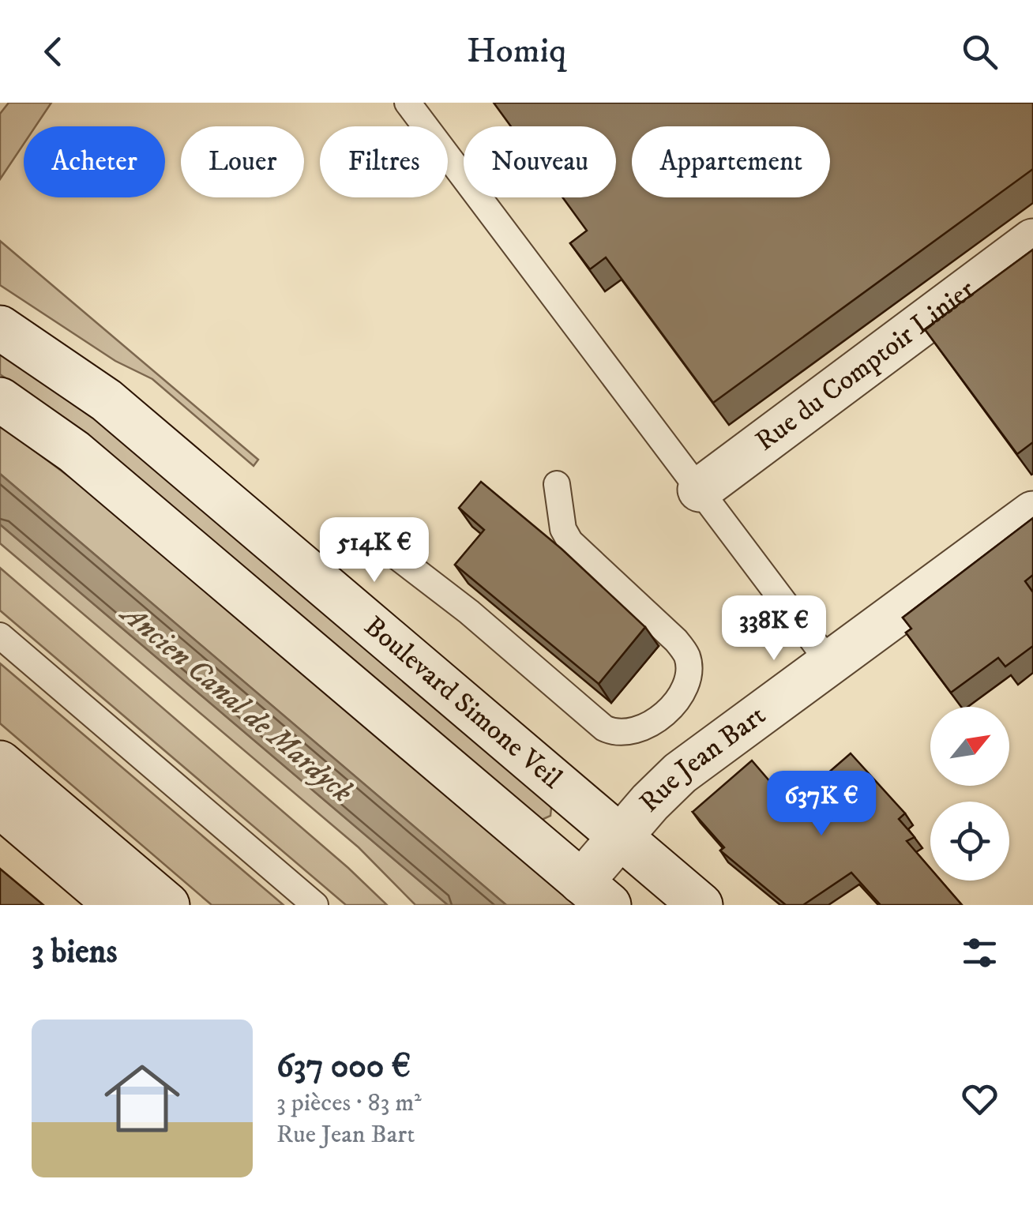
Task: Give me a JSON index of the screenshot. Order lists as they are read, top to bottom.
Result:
{
  "streets": {
    "street": ["Rue du Comptoir Linier", "Boulevard Simone Veil", "Rue Jean Bart"]
  },
  "crossings": [
    ["Boulevard Simone Veil", "Rue Jean Bart"]
  ],
  "water": ["Ancien Canal de Mardyck"],
  "north": "top right",
  "page": {
    "header": "Homiq",
    "chip": [
      "Acheter",
      "Louer",
      "Filtres",
      "Nouveau",
      "Appartement"
    ],
    "price": ["514K €", "338K €", "637K €"],
    "heading": "3 biens",
    "list": [
      {
        "name": "637 000 €",
        "note": "3 pièces · 83 m² · Rue Jean Bart"
      }
    ]
  }
}
